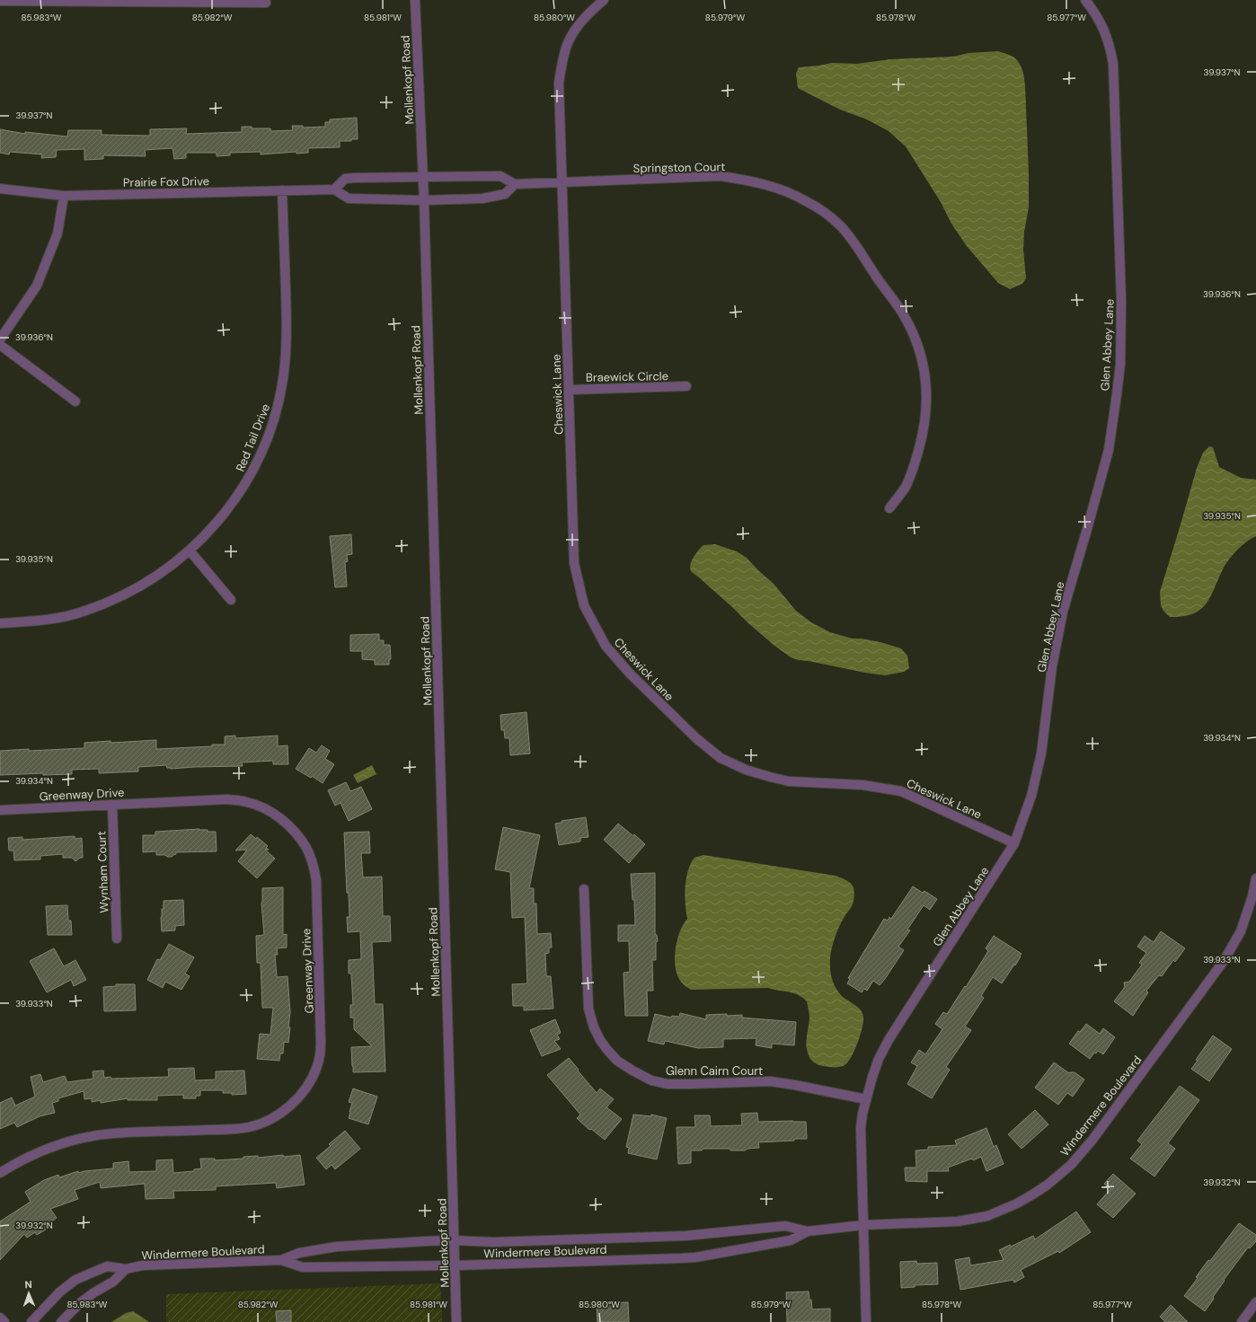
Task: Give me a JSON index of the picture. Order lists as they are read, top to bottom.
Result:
{
  "streets": {
    "street": [
      "Mollenkopf Road",
      "Springston Court",
      "Prairie Fox Drive",
      "Glen Abbey Lane",
      "Braewick Circle",
      "Cheswick Lane",
      "Red Tail Drive",
      "Greenway Drive",
      "Wynham Court",
      "Glenn Cairn Court",
      "Windermere Boulevard"
    ]
  },
  "crossings": [
    ["Mollenkopf Road", "Windermere Boulevard"],
    ["Springston Court", "Cheswick Lane"],
    ["Prairie Fox Drive", "Red Tail Drive"],
    ["Glen Abbey Lane", "Cheswick Lane"],
    ["Glen Abbey Lane", "Glenn Cairn Court"],
    ["Glen Abbey Lane", "Windermere Boulevard"],
    ["Braewick Circle", "Cheswick Lane"],
    ["Greenway Drive", "Wynham Court"]
  ],
  "north": "top",
  "coordinates": [
    "85.983°W",
    "85.982°W",
    "85.981°W",
    "85.980°W",
    "85.979°W",
    "85.978°W",
    "85.977°W",
    "39.937°N",
    "39.936°N",
    "39.935°N",
    "39.934°N",
    "39.933°N",
    "39.932°N"
  ]
}
